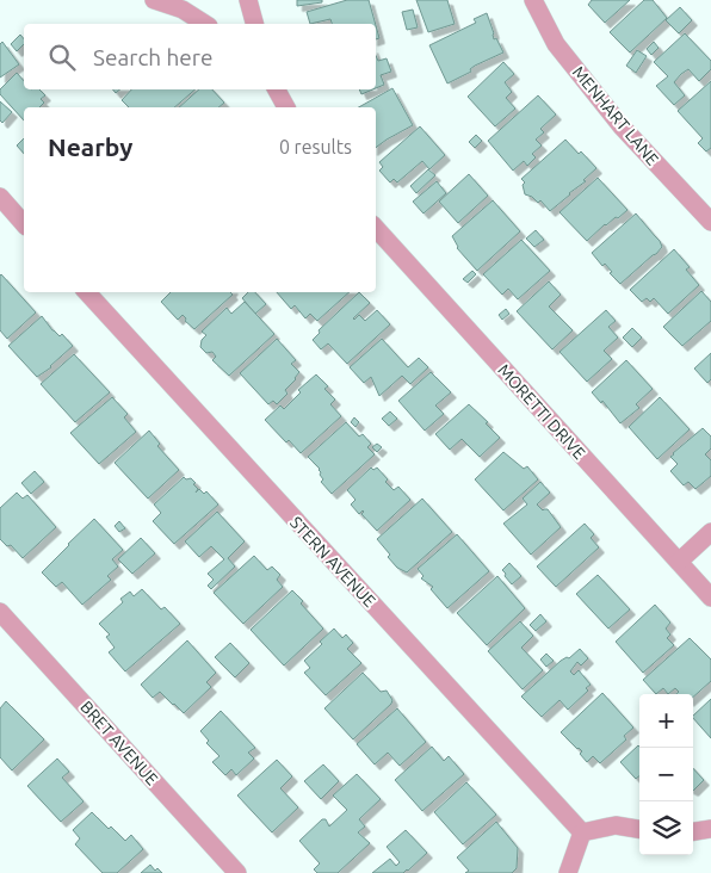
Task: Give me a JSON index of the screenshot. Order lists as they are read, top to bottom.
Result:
{
  "streets": {
    "street": [
      "MENHART LANE",
      "MORETTI DRIVE",
      "STERN AVENUE",
      "BRET AVENUE"
    ]
  },
  "page": {
    "search": "Search here",
    "heading": ["Nearby", "0 results"],
    "map_buttons": ["+", "−"]
  }
}
